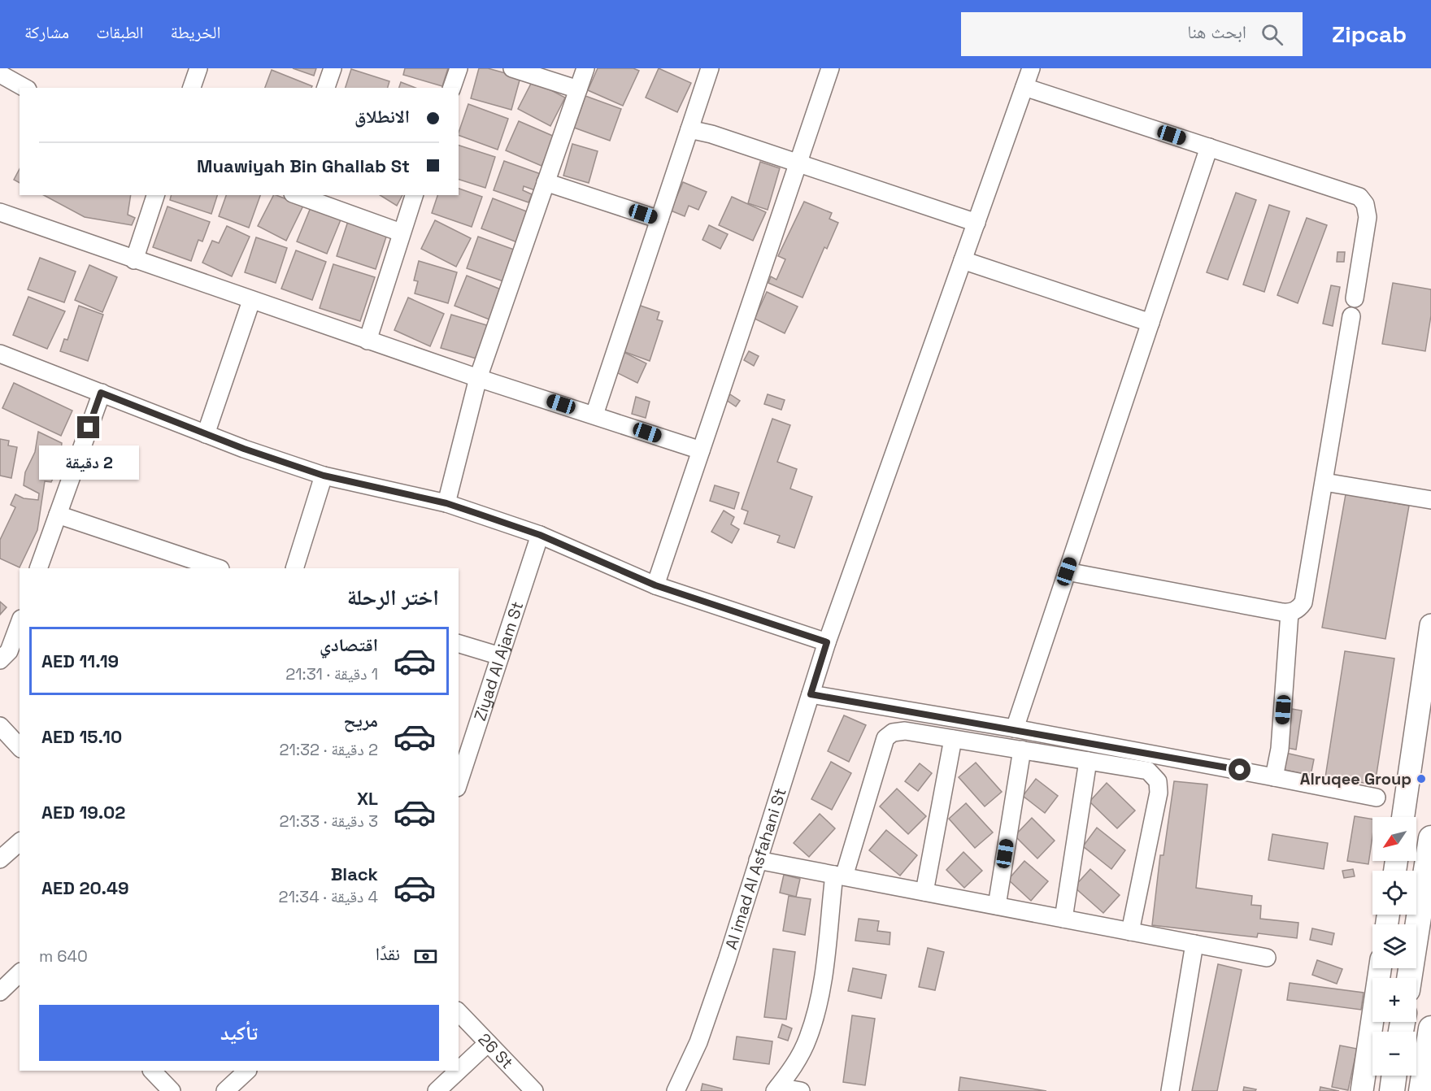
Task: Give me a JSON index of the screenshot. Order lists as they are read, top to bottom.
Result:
{
  "streets": {
    "street": ["Ziyad Al Ajam St", "Al imad Al Asfahani St", "26 St"]
  },
  "places": ["Alruqee Group"],
  "north": "bottom left",
  "page": {
    "header": "Zipcab",
    "search": "ابحث هنا",
    "nav": ["الخريطة", "الطبقات", "مشاركة"],
    "banner": ["الانطلاق", "Muawiyah Bin Ghallab St"],
    "bubble": "2 دقيقة",
    "heading": "اختر الرحلة",
    "list": [
      {
        "name": "اقتصادي",
        "note": "1 دقيقة · 21:31",
        "value": "AED 11.19"
      },
      {
        "name": "مريح",
        "note": "2 دقيقة · 21:32",
        "value": "AED 15.10"
      },
      {
        "name": "XL",
        "note": "3 دقيقة · 21:33",
        "value": "AED 19.02"
      },
      {
        "name": "Black",
        "note": "4 دقيقة · 21:34",
        "value": "AED 20.49"
      }
    ],
    "map_buttons": ["+", "−"],
    "pay": ["نقدًا", "640 m"],
    "buttons": "تأكيد"
  }
}
